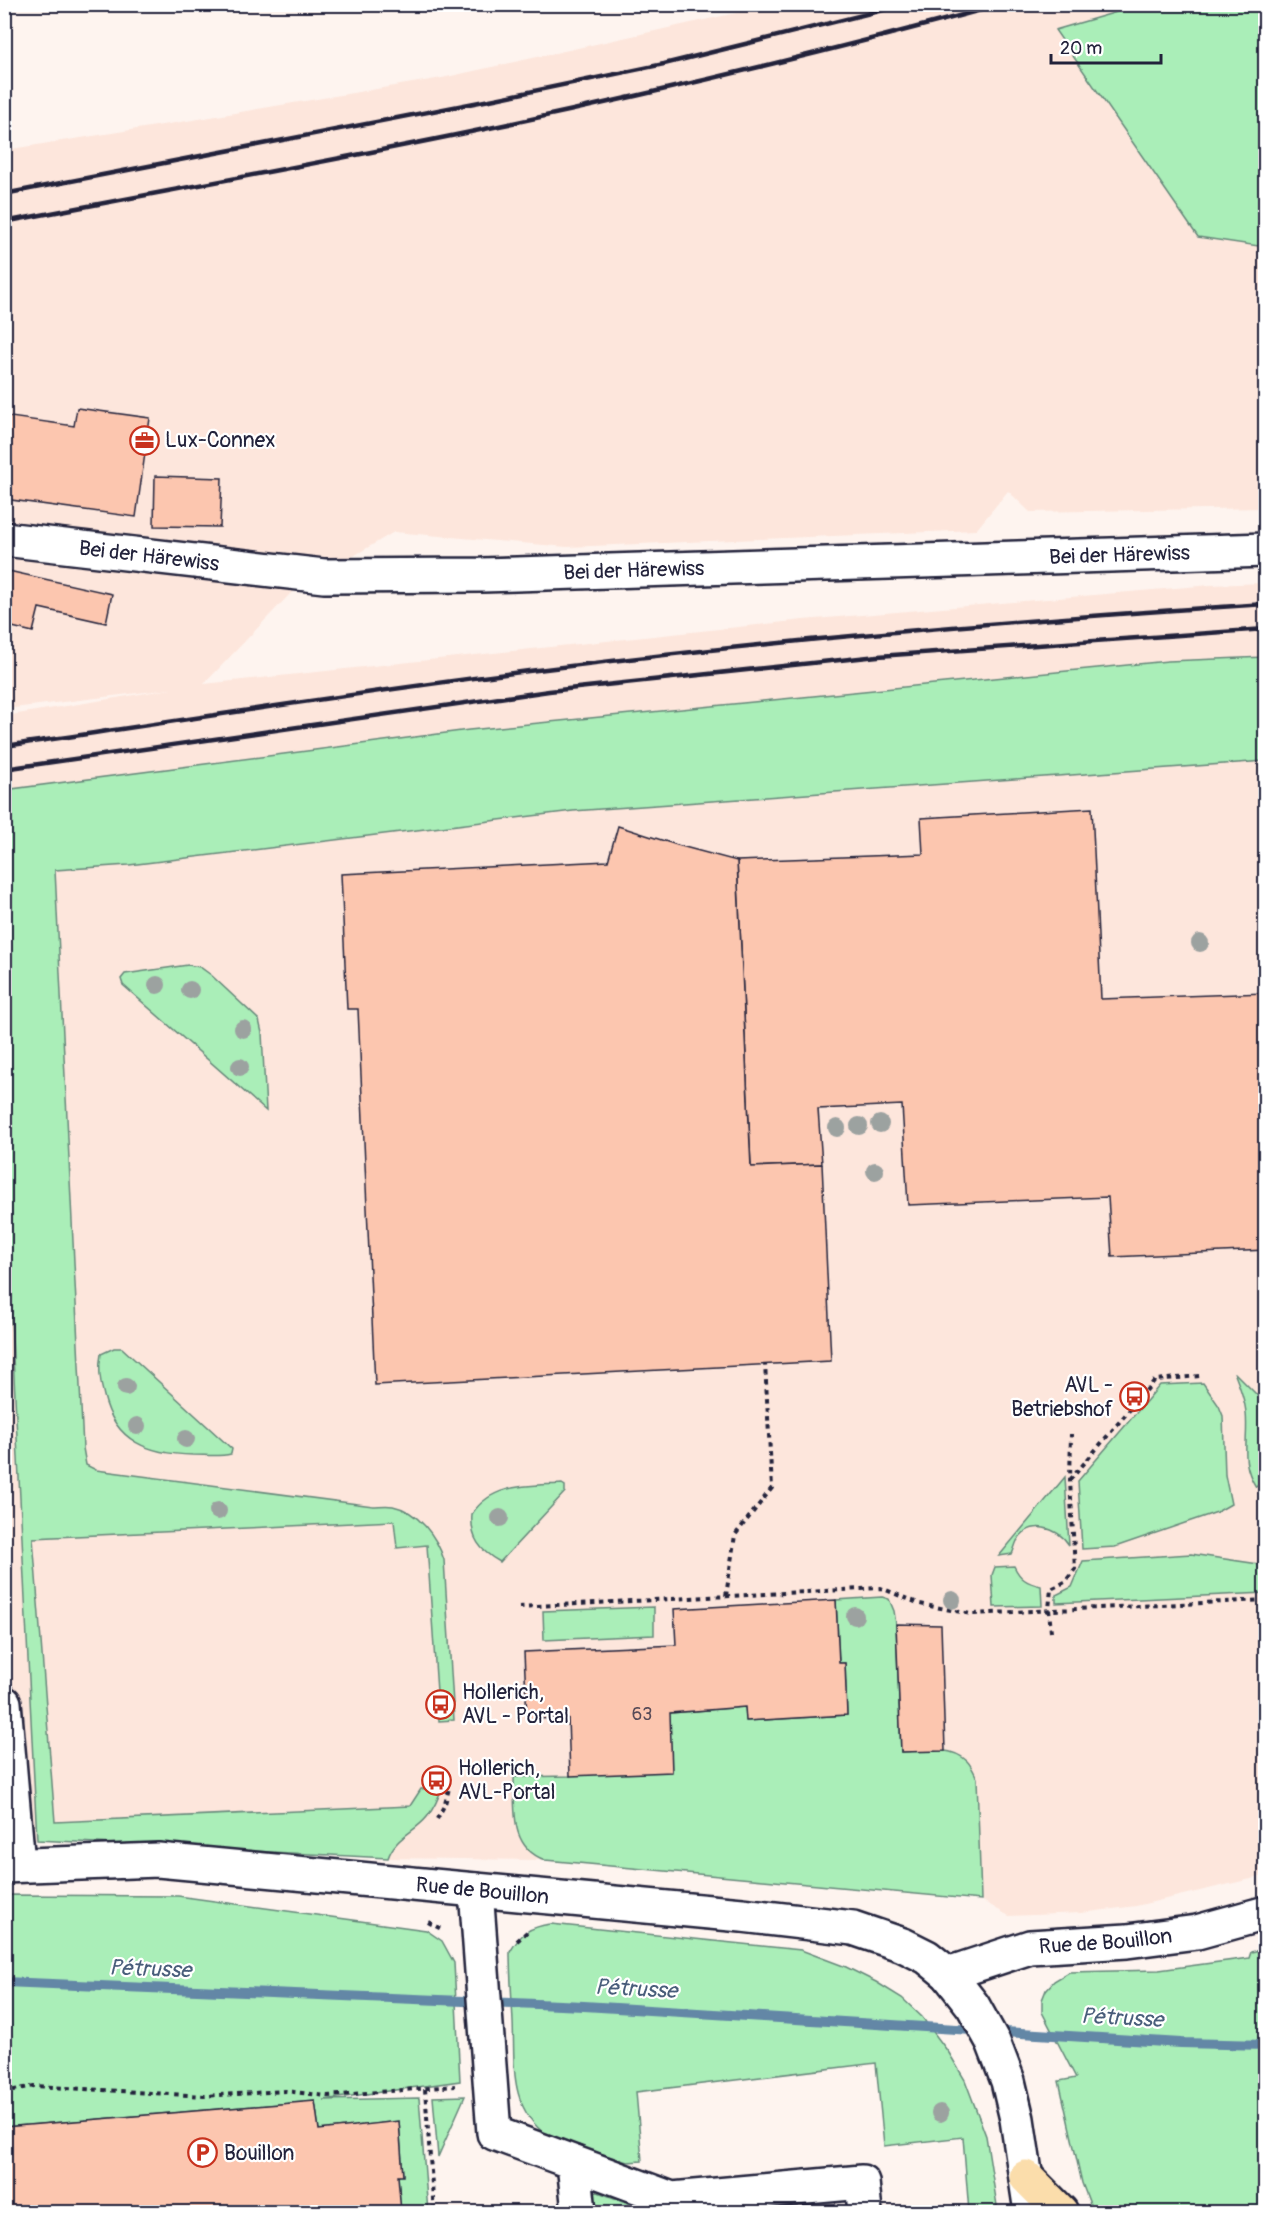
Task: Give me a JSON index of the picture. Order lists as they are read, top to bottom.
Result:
{
  "streets": {
    "street": ["Bei der Härewiss", "Rue de Bouillon"]
  },
  "water": ["Pétrusse"],
  "places": {
    "office": ["Lux-Connex"],
    "bus stop": ["AVL - Betriebshof", "Hollerich, AVL - Portal", "Hollerich, AVL-Portal"],
    "parking": ["Bouillon"]
  },
  "house_numbers": ["63"],
  "scale_bar": "20 m"
}
